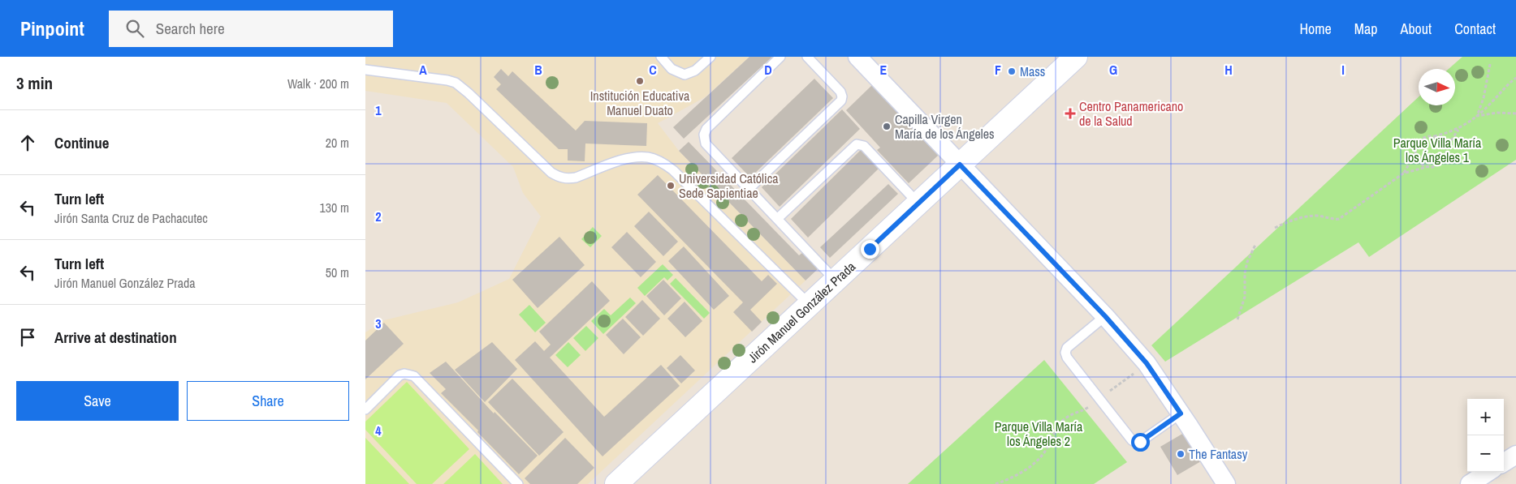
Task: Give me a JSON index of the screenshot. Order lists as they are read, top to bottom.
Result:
{
  "streets": {
    "street": ["Jirón Manuel González Prada"]
  },
  "parks": ["Parque Villa María los Ángeles 1", "Parque Villa María los Ángeles 2"],
  "places": {
    "other": [
      "Mass",
      "Institución Educativa Manuel Duato",
      "Capilla Virgen María de los Ángeles",
      "Universidad Católica Sede Sapientiae",
      "The Fantasy"
    ],
    "health": ["Centro Panamericano de la Salud"]
  },
  "north": "right",
  "page": {
    "header": "Pinpoint",
    "search": "Search here",
    "nav": [
      "Home",
      "Map",
      "About",
      "Contact"
    ],
    "heading": ["3 min", "Walk · 200 m"],
    "list": [
      ["Continue", "20 m"],
      ["Turn left", "Jirón Santa Cruz de Pachacutec", "130 m"],
      ["Turn left", "Jirón Manuel González Prada", "50 m"],
      "Arrive at destination"
    ],
    "buttons": ["Save", "Share"],
    "map_buttons": ["+", "−"]
  },
  "grid": {
    "columns": [
      "A",
      "B",
      "C",
      "D",
      "E",
      "F",
      "G",
      "H",
      "I"
    ],
    "rows": [
      "1",
      "2",
      "3",
      "4"
    ]
  }
}
